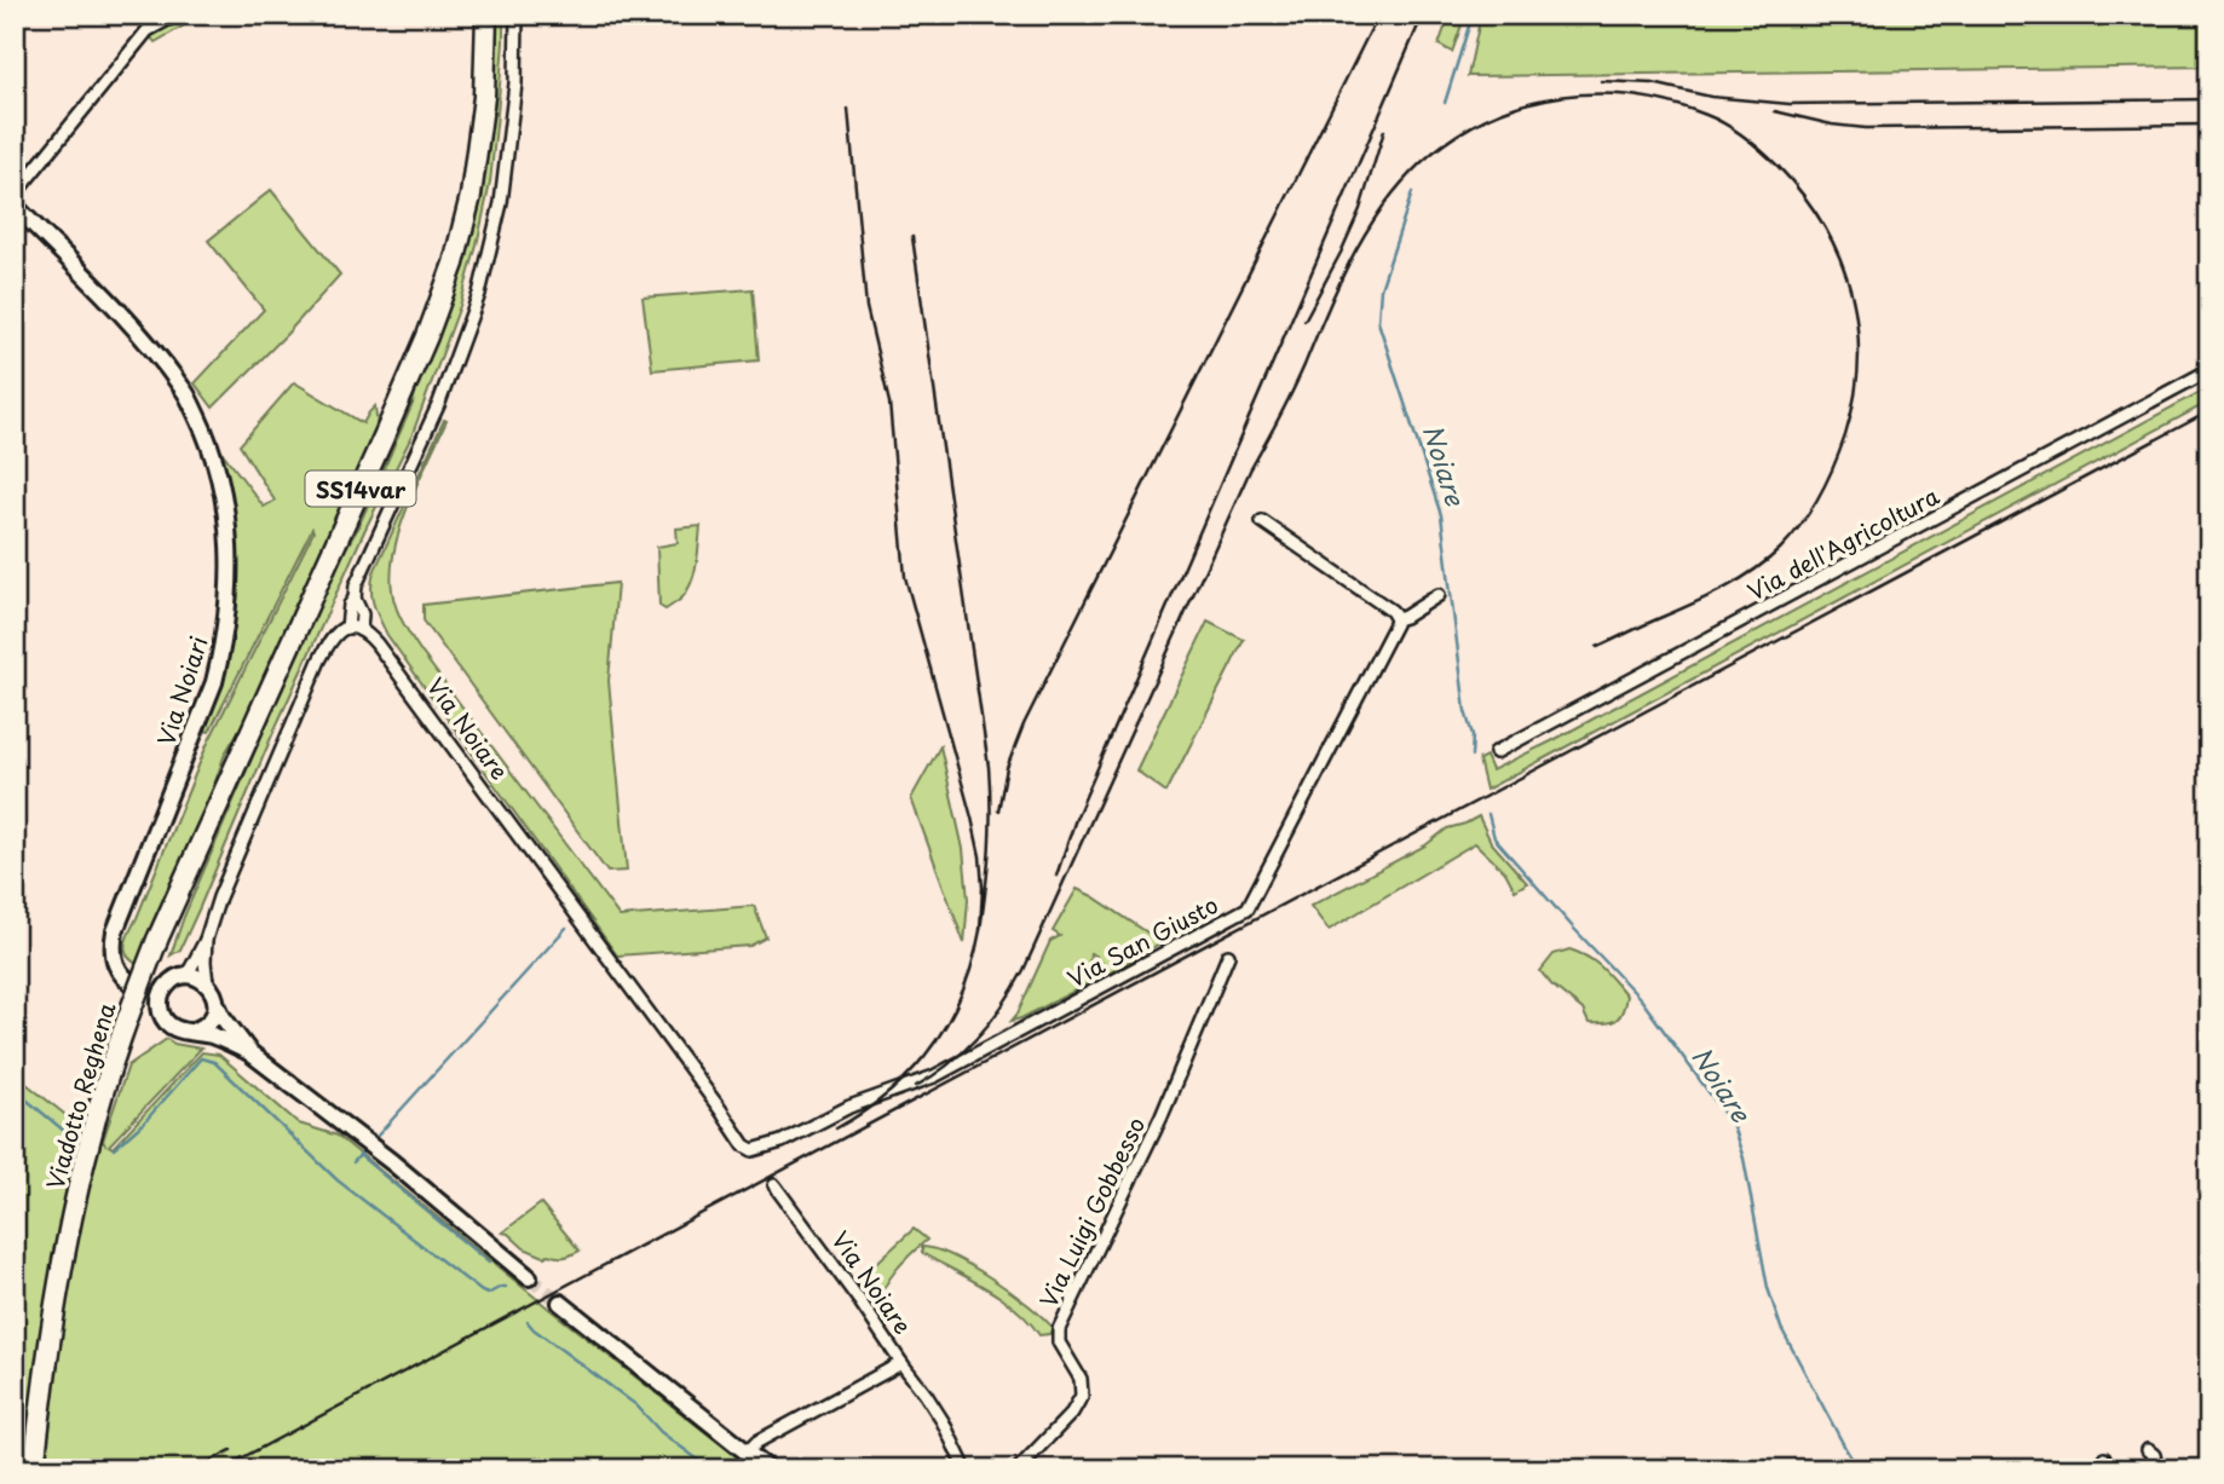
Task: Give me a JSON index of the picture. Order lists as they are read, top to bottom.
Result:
{
  "streets": {
    "highway": ["SS14var", "Viadotto Reghena"],
    "street": [
      "Via dell'Agricoltura",
      "Via Noiari",
      "Via Noiare",
      "Via San Giusto",
      "Via Luigi Gobbesso"
    ]
  },
  "crossings": [
    ["Via Noiare", "Via San Giusto"]
  ],
  "water": ["Noiare"]
}
